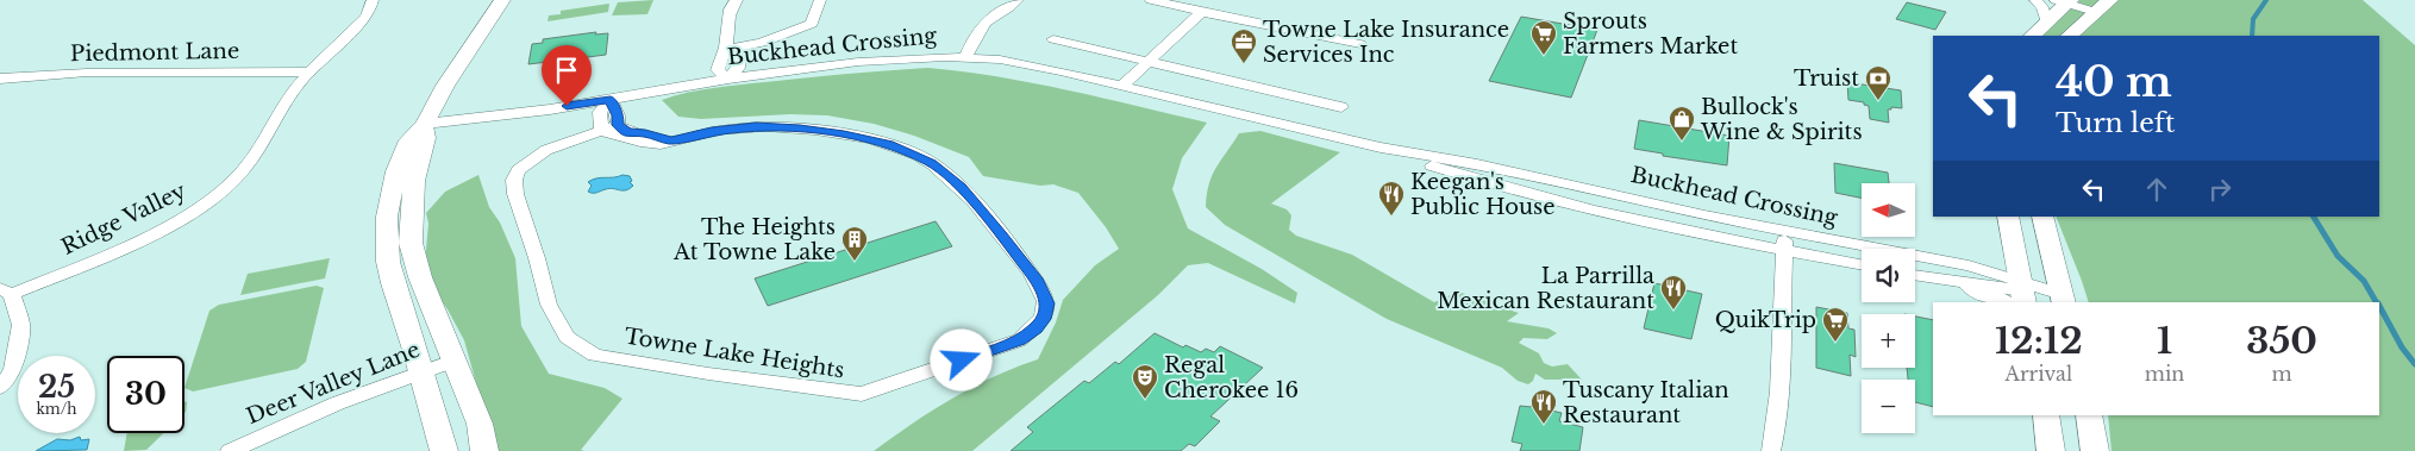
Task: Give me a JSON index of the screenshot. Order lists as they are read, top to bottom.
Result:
{
  "streets": {
    "street": [
      "Buckhead Crossing",
      "Piedmont Lane",
      "Ridge Valley",
      "Towne Lake Heights",
      "Deer Valley Lane"
    ]
  },
  "crossings": [
    ["Piedmont Lane", "Ridge Valley"]
  ],
  "places": {
    "supermarket": ["Sprouts Farmers Market", "QuikTrip"],
    "office": ["Towne Lake Insurance Services Inc"],
    "bank": ["Truist"],
    "shop": ["Bullock's Wine & Spirits"],
    "restaurant": ["Keegan's Public House", "La Parrilla Mexican Restaurant", "Tuscany Italian Restaurant"],
    "building": ["The Heights At Towne Lake"],
    "theatre": ["Regal Cherokee 16"]
  },
  "north": "left",
  "page": {
    "turn": ["40 m", "Turn left"],
    "map_buttons": ["+", "−"],
    "eta": [
      "12:12",
      "Arrival",
      "1",
      "min",
      "350",
      "m"
    ],
    "speed": "25 km/h",
    "limit": "30"
  }
}
